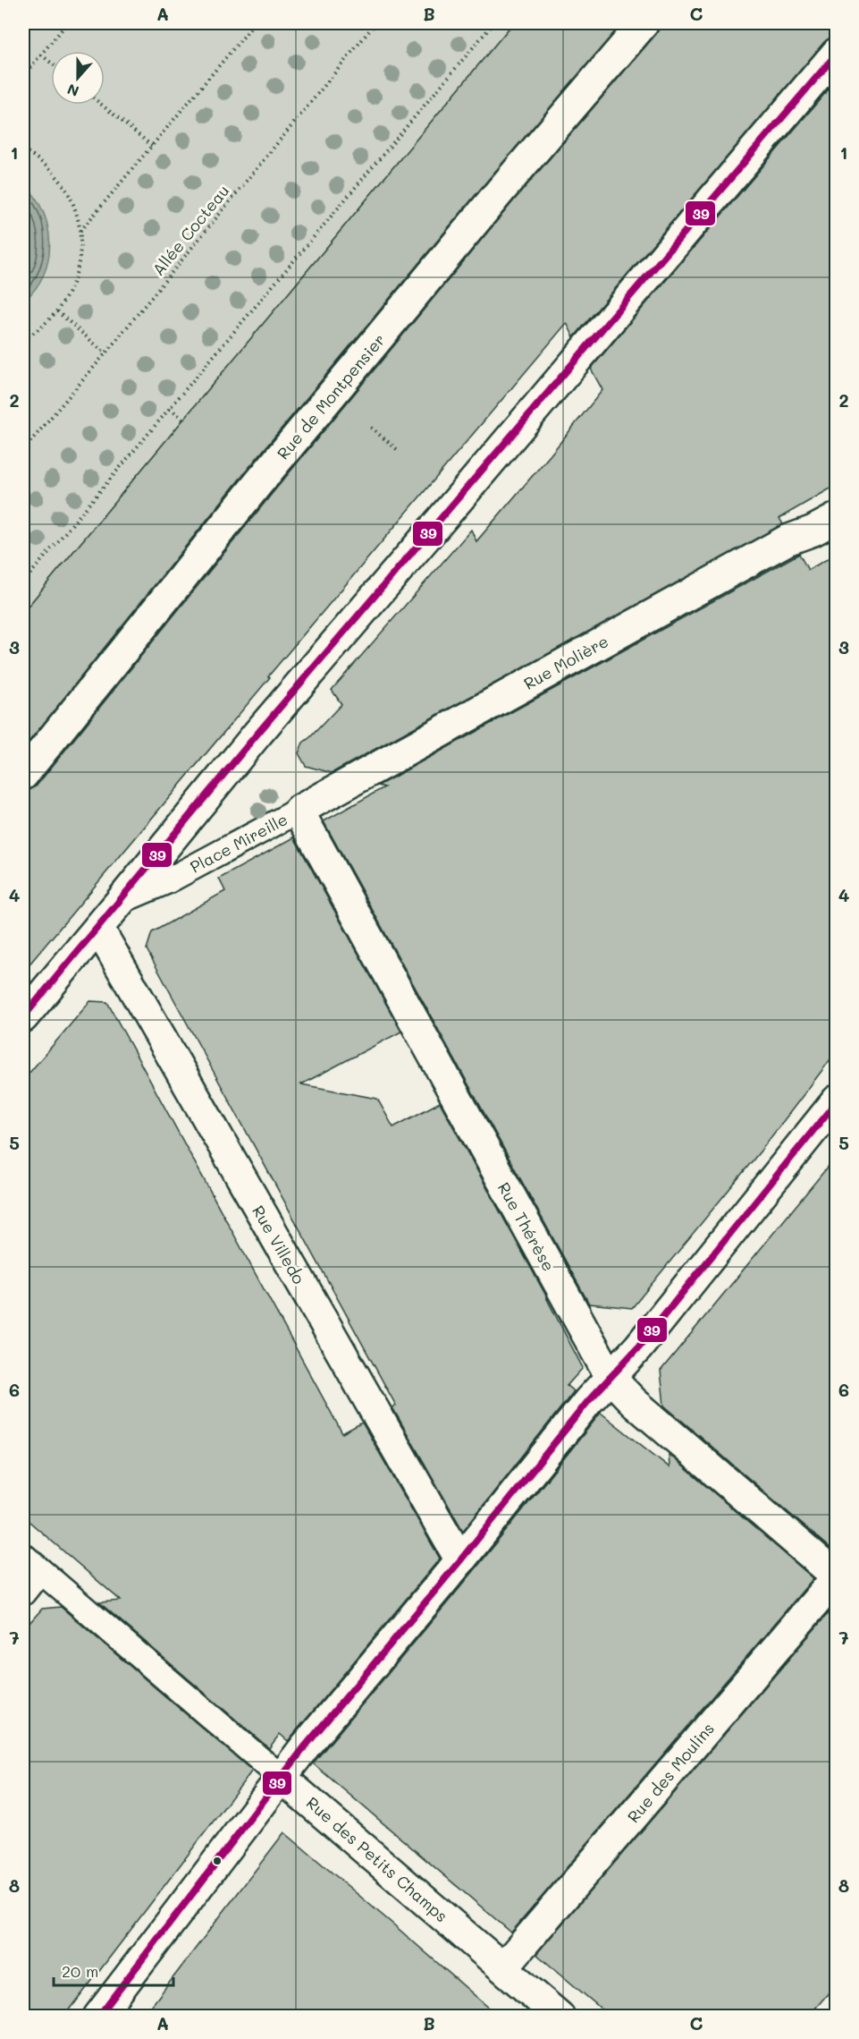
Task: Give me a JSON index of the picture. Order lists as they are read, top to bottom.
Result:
{
  "streets": {
    "street": [
      "Rue de Montpensier",
      "Rue Molière",
      "Place Mireille",
      "Rue Thérèse",
      "Rue Villedo",
      "Rue des Moulins",
      "Rue des Petits Champs"
    ],
    "path": ["Allée Cocteau"]
  },
  "crossings": [
    ["Rue Molière", "Place Mireille"],
    ["Rue Molière", "Rue Thérèse"],
    ["Place Mireille", "Rue Thérèse"],
    ["Rue Thérèse", "Rue des Moulins"],
    ["Rue des Moulins", "Rue des Petits Champs"]
  ],
  "lines": ["transit line 39"],
  "scale_bar": "20 m",
  "north": "bottom",
  "grid": {
    "columns": ["A", "B", "C"],
    "rows": [
      "1",
      "2",
      "3",
      "4",
      "5",
      "6",
      "7",
      "8"
    ]
  }
}
